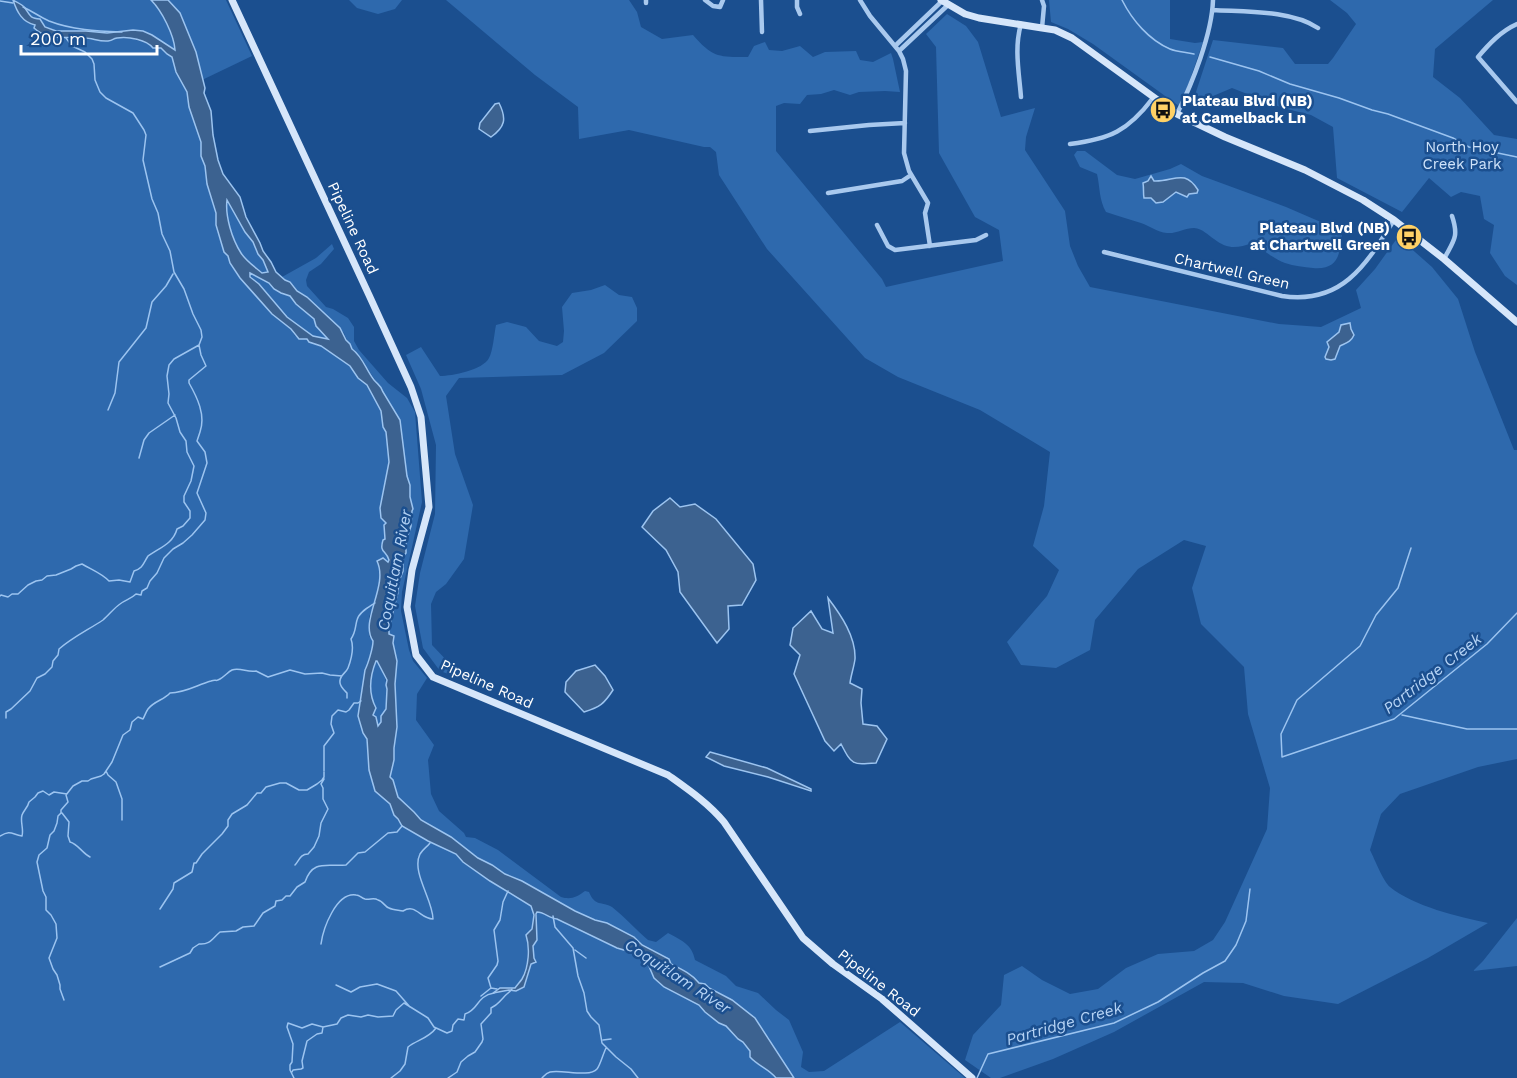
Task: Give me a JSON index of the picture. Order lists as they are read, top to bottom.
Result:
{
  "streets": {
    "street": ["Pipeline Road", "Chartwell Green"]
  },
  "water": ["Coquitlam River", "Partridge Creek"],
  "parks": ["North Hoy Creek Park"],
  "places": {
    "bus stop": ["Plateau Blvd (NB) at Camelback Ln", "Plateau Blvd (NB) at Chartwell Green"]
  },
  "scale_bar": "200 m"
}
